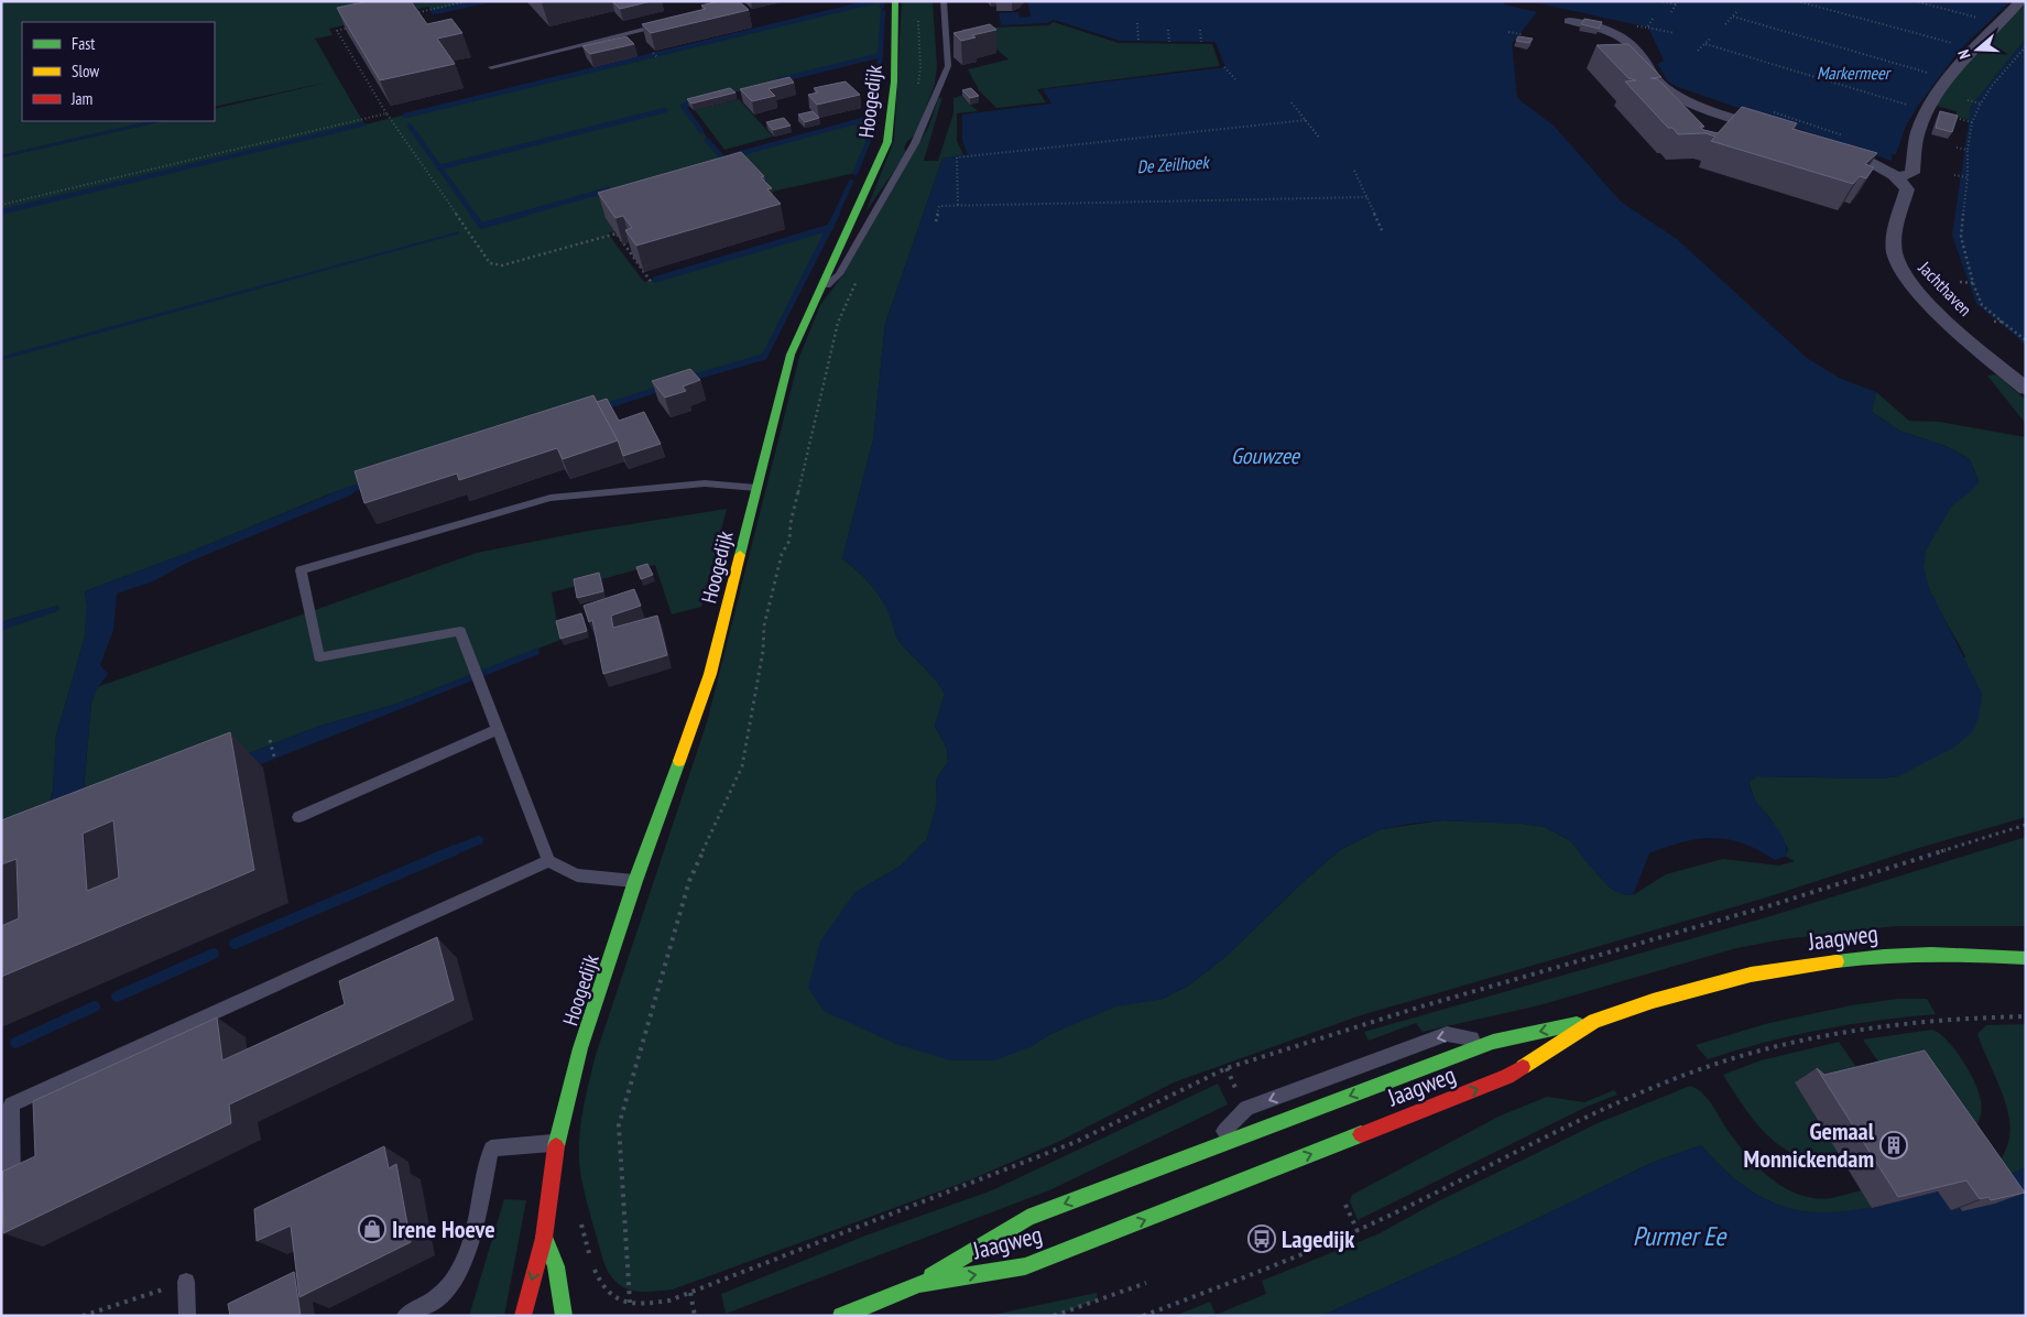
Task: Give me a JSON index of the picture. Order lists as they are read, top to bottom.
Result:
{
  "streets": {
    "street": ["Hoogedijk", "Jachthaven", "Jaagweg"]
  },
  "water": [
    "Markermeer",
    "De Zeilhoek",
    "Gouwzee",
    "Purmer Ee"
  ],
  "places": {
    "building": ["Gemaal Monnickendam"],
    "shop": ["Irene Hoeve"],
    "bus stop": ["Lagedijk"]
  },
  "legend": ["Fast", "Slow", "Jam"],
  "north": "left"
}
